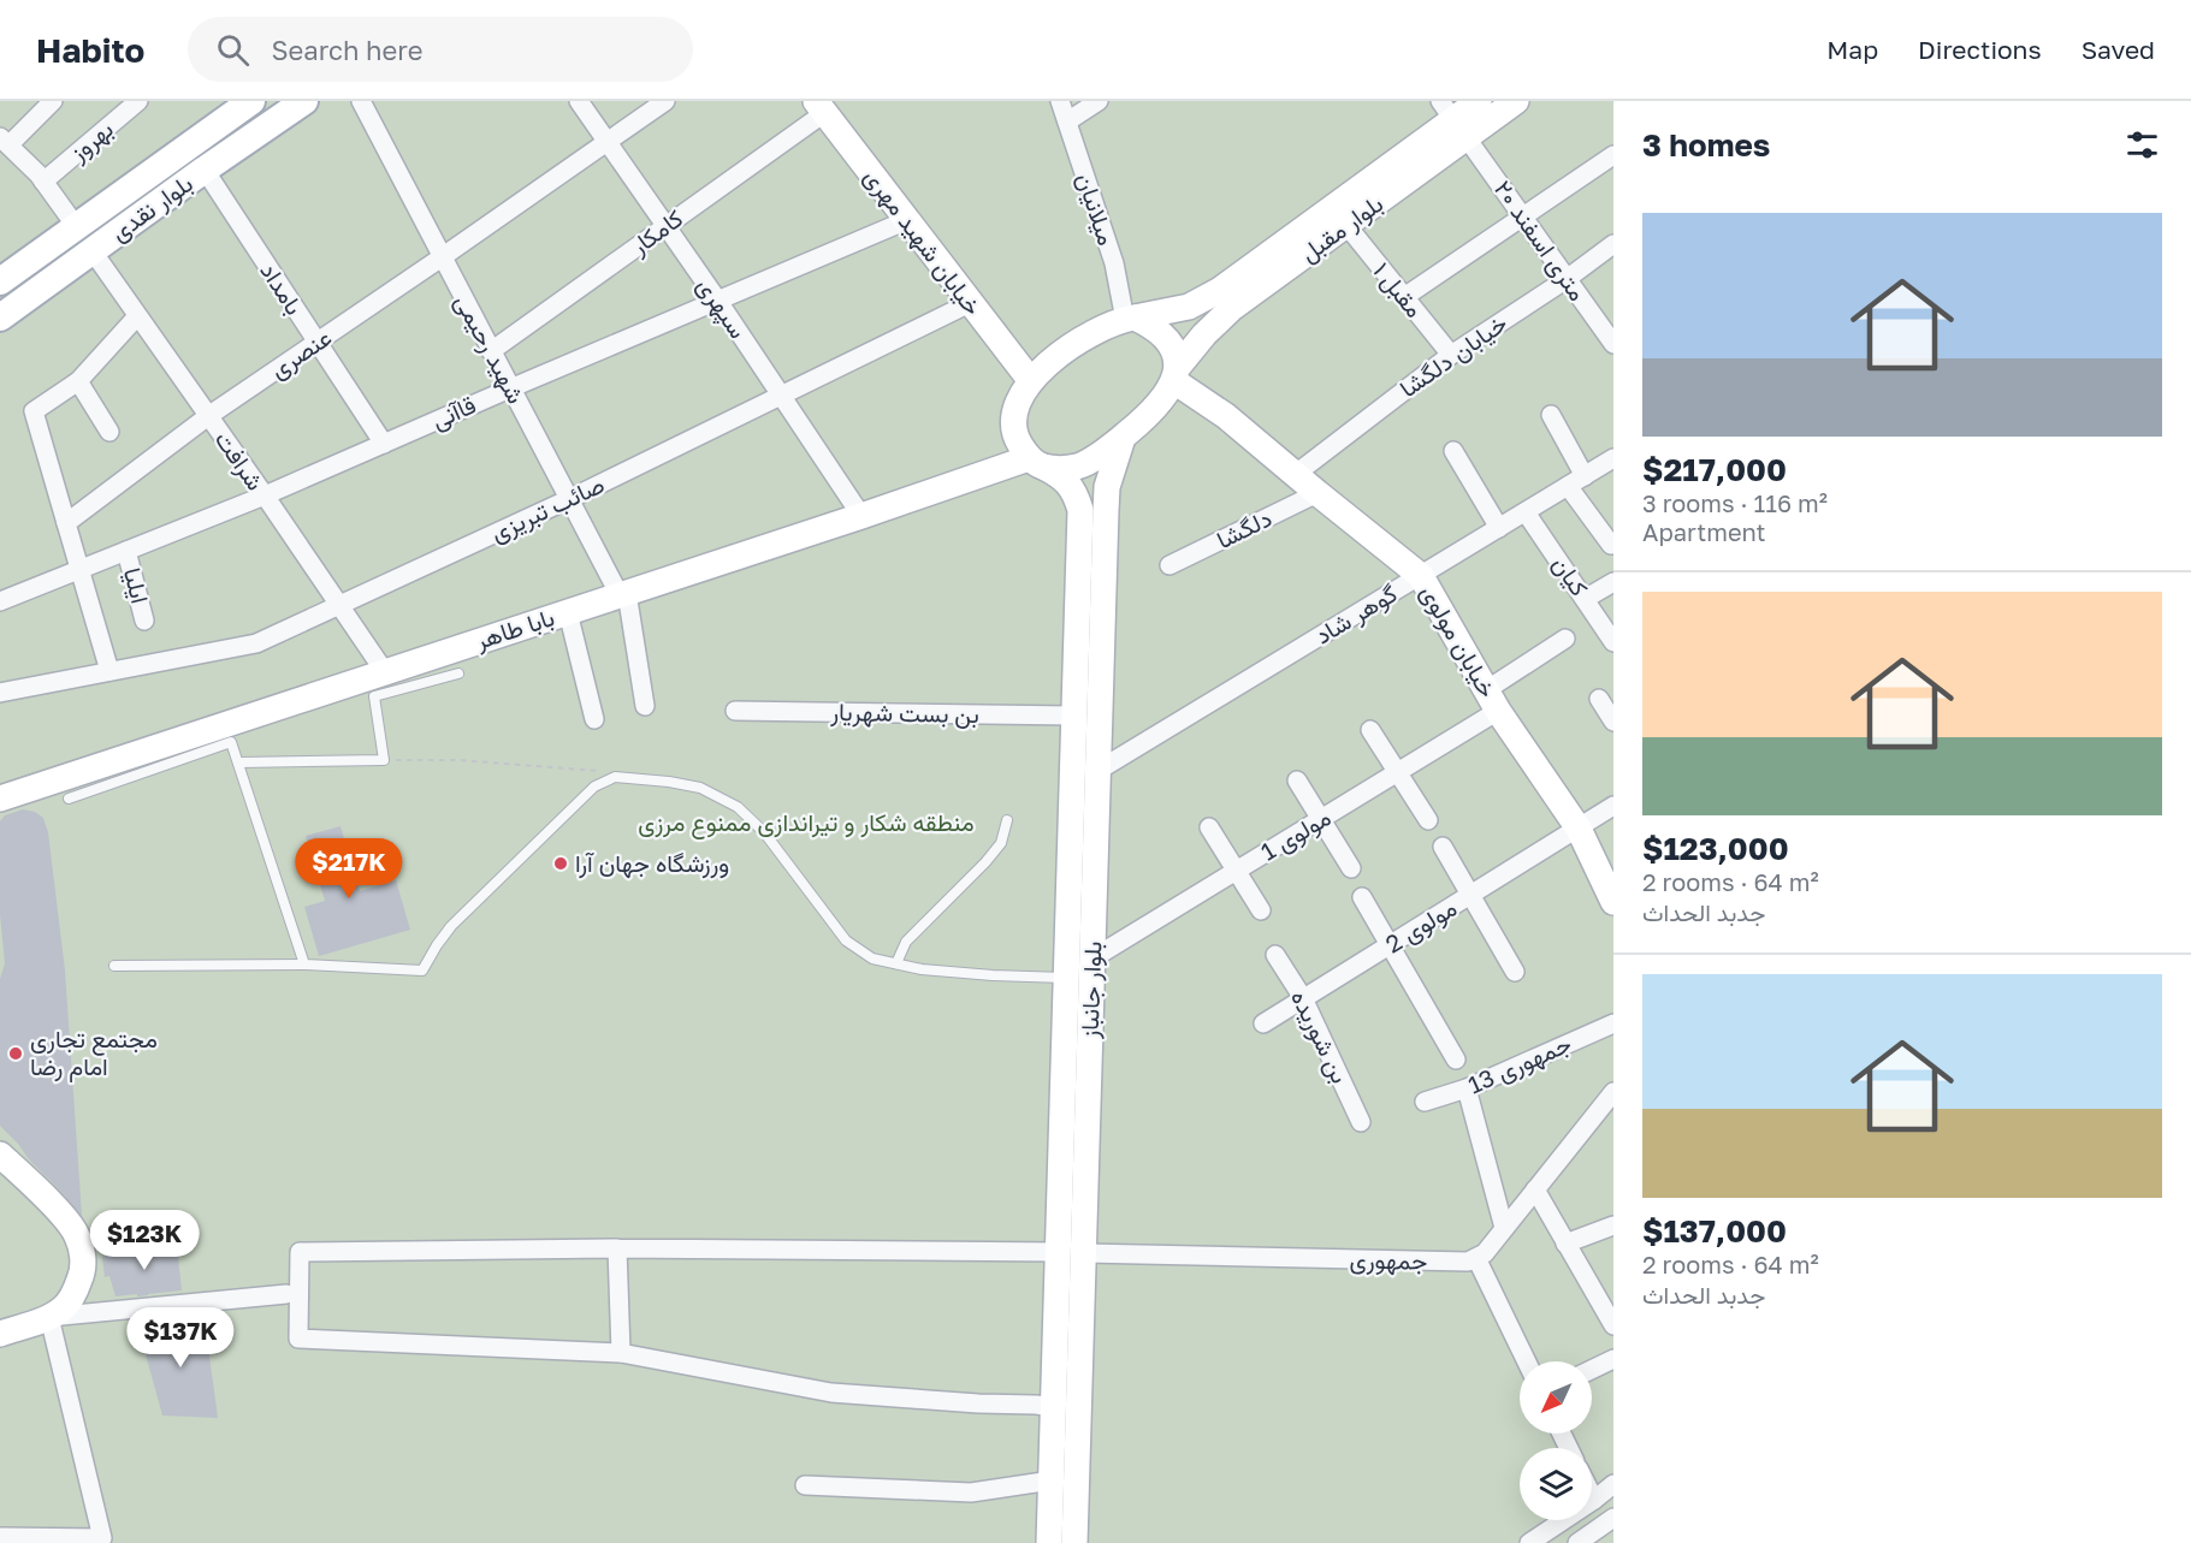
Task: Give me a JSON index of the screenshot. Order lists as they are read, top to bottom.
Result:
{
  "streets": {
    "main road": [
      "بلوار نقدی",
      "بلوار مقبل",
      "خیابان شهید مهری",
      "بابا طاهر",
      "خیابان مولوی",
      "بلوار جانباز"
    ],
    "street": [
      "بهروز",
      "میلانیان",
      "کامکار",
      "۲۰ متری اسفند",
      "بامداد",
      "مقبل ۱",
      "سپهری",
      "شهید رحیمی",
      "عنصری",
      "خیابان دلگشا",
      "قاآنی",
      "شرافت",
      "صائب تبریزی",
      "دلگشا",
      "کیان",
      "ایلیا",
      "گوهر شاد",
      "بن بست شهریار",
      "مولوی 1",
      "مولوی 2",
      "بن شوریده",
      "جمهوری 13",
      "جمهوری"
    ]
  },
  "crossings": [
    ["بلوار نقدی", "بامداد"],
    ["بلوار نقدی", "شرافت"],
    ["میلانیان", "بلوار مقبل"],
    ["میلانیان", "خیابان شهید مهری"],
    ["میلانیان", "بابا طاهر"],
    ["میلانیان", "خیابان مولوی"],
    ["میلانیان", "بلوار جانباز"],
    ["بلوار مقبل", "۲۰ متری اسفند"],
    ["بلوار مقبل", "خیابان شهید مهری"],
    ["بلوار مقبل", "مقبل ۱"],
    ["بلوار مقبل", "بابا طاهر"],
    ["بلوار مقبل", "خیابان مولوی"],
    ["بلوار مقبل", "بلوار جانباز"],
    ["کامکار", "خیابان شهید مهری"],
    ["کامکار", "سپهری"],
    ["کامکار", "شهید رحیمی"],
    ["۲۰ متری اسفند", "خیابان دلگشا"],
    ["خیابان شهید مهری", "قاآنی"],
    ["خیابان شهید مهری", "صائب تبریزی"],
    ["خیابان شهید مهری", "بابا طاهر"],
    ["خیابان شهید مهری", "خیابان مولوی"],
    ["خیابان شهید مهری", "بلوار جانباز"],
    ["بامداد", "عنصری"],
    ["بامداد", "قاآنی"],
    ["مقبل ۱", "خیابان دلگشا"],
    ["سپهری", "عنصری"],
    ["سپهری", "قاآنی"],
    ["سپهری", "صائب تبریزی"],
    ["سپهری", "بابا طاهر"],
    ["شهید رحیمی", "عنصری"],
    ["شهید رحیمی", "قاآنی"],
    ["شهید رحیمی", "صائب تبریزی"],
    ["شهید رحیمی", "بابا طاهر"],
    ["عنصری", "شرافت"],
    ["خیابان دلگشا", "خیابان مولوی"],
    ["قاآنی", "شرافت"],
    ["قاآنی", "ایلیا"],
    ["شرافت", "صائب تبریزی"],
    ["شرافت", "بابا طاهر"],
    ["دلگشا", "خیابان مولوی"],
    ["کیان", "گوهر شاد"],
    ["گوهر شاد", "خیابان مولوی"],
    ["گوهر شاد", "بلوار جانباز"],
    ["بابا طاهر", "خیابان مولوی"],
    ["بابا طاهر", "بلوار جانباز"],
    ["خیابان مولوی", "مولوی 1"],
    ["خیابان مولوی", "مولوی 2"],
    ["خیابان مولوی", "بلوار جانباز"],
    ["بن بست شهریار", "بلوار جانباز"],
    ["مولوی 1", "بلوار جانباز"],
    ["مولوی 2", "بن شوریده"],
    ["بلوار جانباز", "جمهوری"]
  ],
  "parks": ["منطقه شکار و تیراندازی ممنوع مرزی"],
  "places": ["ورزشگاه جهان آرا", "مجتمع تجاری امام رضا"],
  "north": "bottom left",
  "page": {
    "header": "Habito",
    "search": "Search here",
    "nav": ["Map", "Directions", "Saved"],
    "heading": "3 homes",
    "list": [
      {
        "name": "$217,000",
        "note": "3 rooms · 116 m² · Apartment"
      },
      {
        "name": "$123,000",
        "note": "2 rooms · 64 m² · جدبد الحداث"
      },
      {
        "name": "$137,000",
        "note": "2 rooms · 64 m² · جدبد الحداث"
      }
    ],
    "price": ["$217K", "$123K", "$137K"]
  }
}
